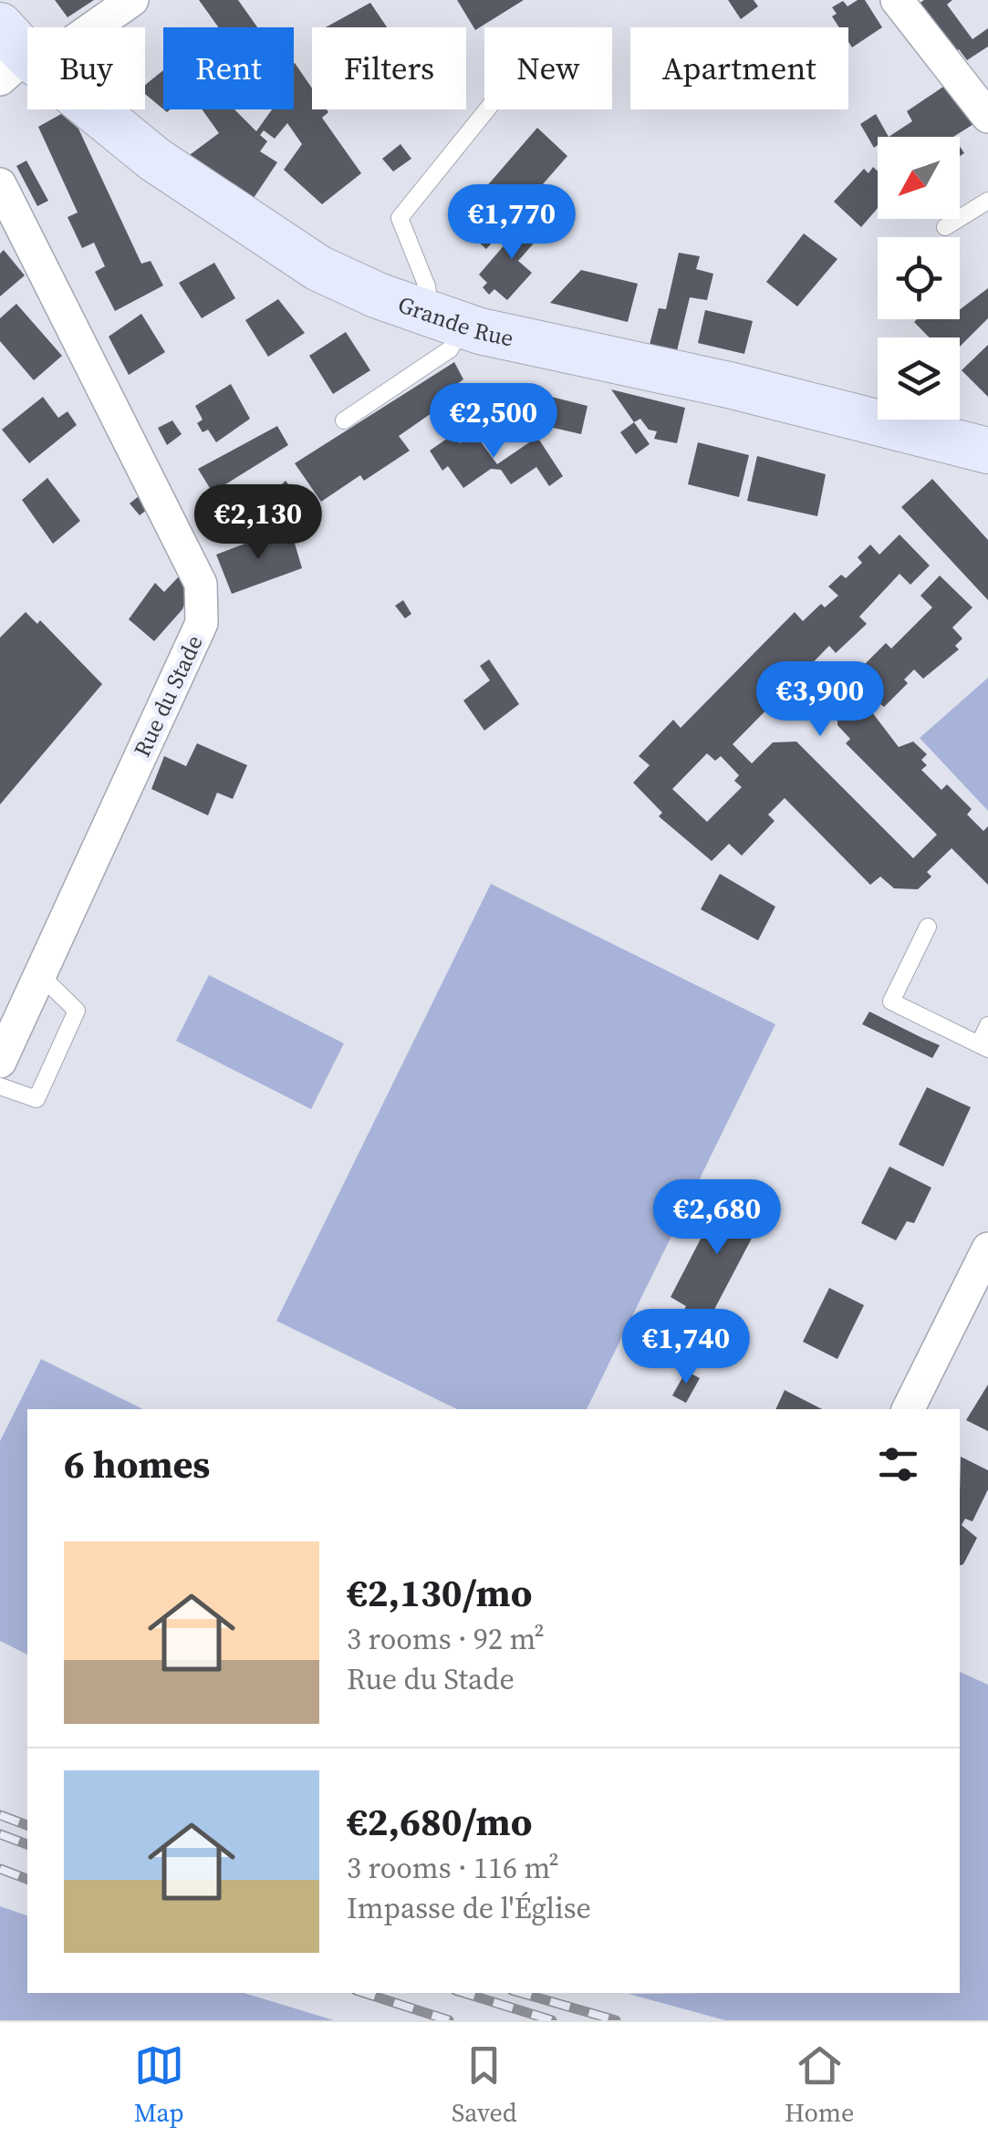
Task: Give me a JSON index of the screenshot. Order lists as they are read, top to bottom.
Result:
{
  "streets": {
    "main road": ["Grande Rue"],
    "street": ["Rue du Stade"]
  },
  "north": "bottom left",
  "page": {
    "chip": [
      "Buy",
      "Rent",
      "Filters",
      "New",
      "Apartment"
    ],
    "price": [
      "€1,770",
      "€2,500",
      "€2,130",
      "€3,900",
      "€2,680",
      "€1,740"
    ],
    "heading": "6 homes",
    "list": [
      {
        "name": "€2,130/mo",
        "note": "3 rooms · 92 m² · Rue du Stade"
      },
      {
        "name": "€2,680/mo",
        "note": "3 rooms · 116 m² · Impasse de l'Église"
      }
    ],
    "tabs": ["Map", "Saved", "Home"]
  }
}
